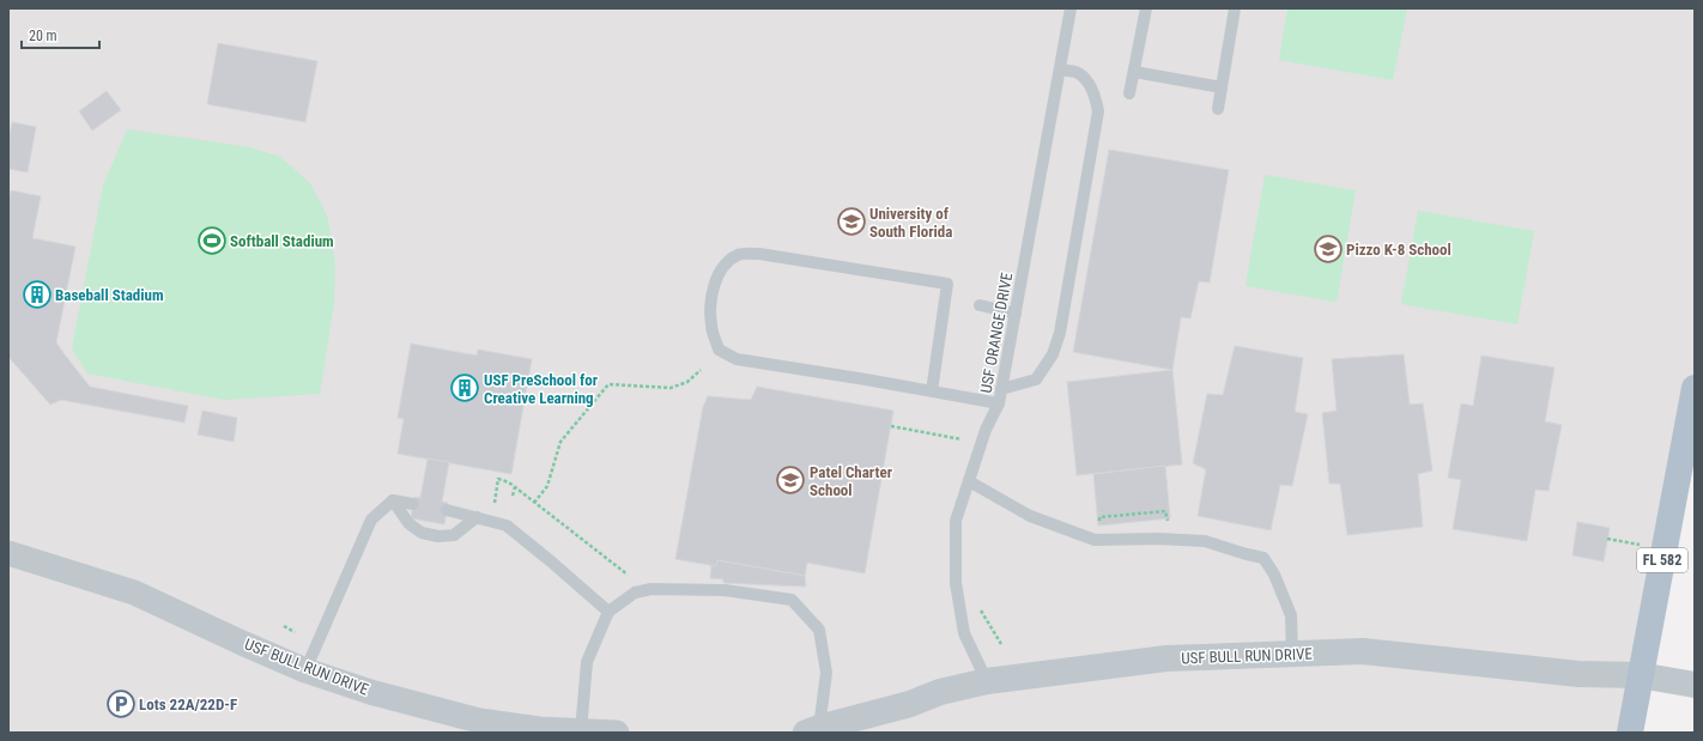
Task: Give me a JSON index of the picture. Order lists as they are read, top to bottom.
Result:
{
  "streets": {
    "main road": ["FL 582"],
    "street": ["USF BULL RUN DRIVE"],
    "lane": ["USF ORANGE DRIVE"]
  },
  "crossings": [
    ["USF ORANGE DRIVE", "USF BULL RUN DRIVE"],
    ["FL 582", "USF BULL RUN DRIVE"]
  ],
  "places": {
    "school or university": ["University of South Florida", "Pizzo K-8 School", "Patel Charter School"],
    "sports": ["Softball Stadium"],
    "building": ["Baseball Stadium", "USF PreSchool for Creative Learning"],
    "parking": ["Lots 22A/22D-F"]
  },
  "scale_bar": "20 m"
}
